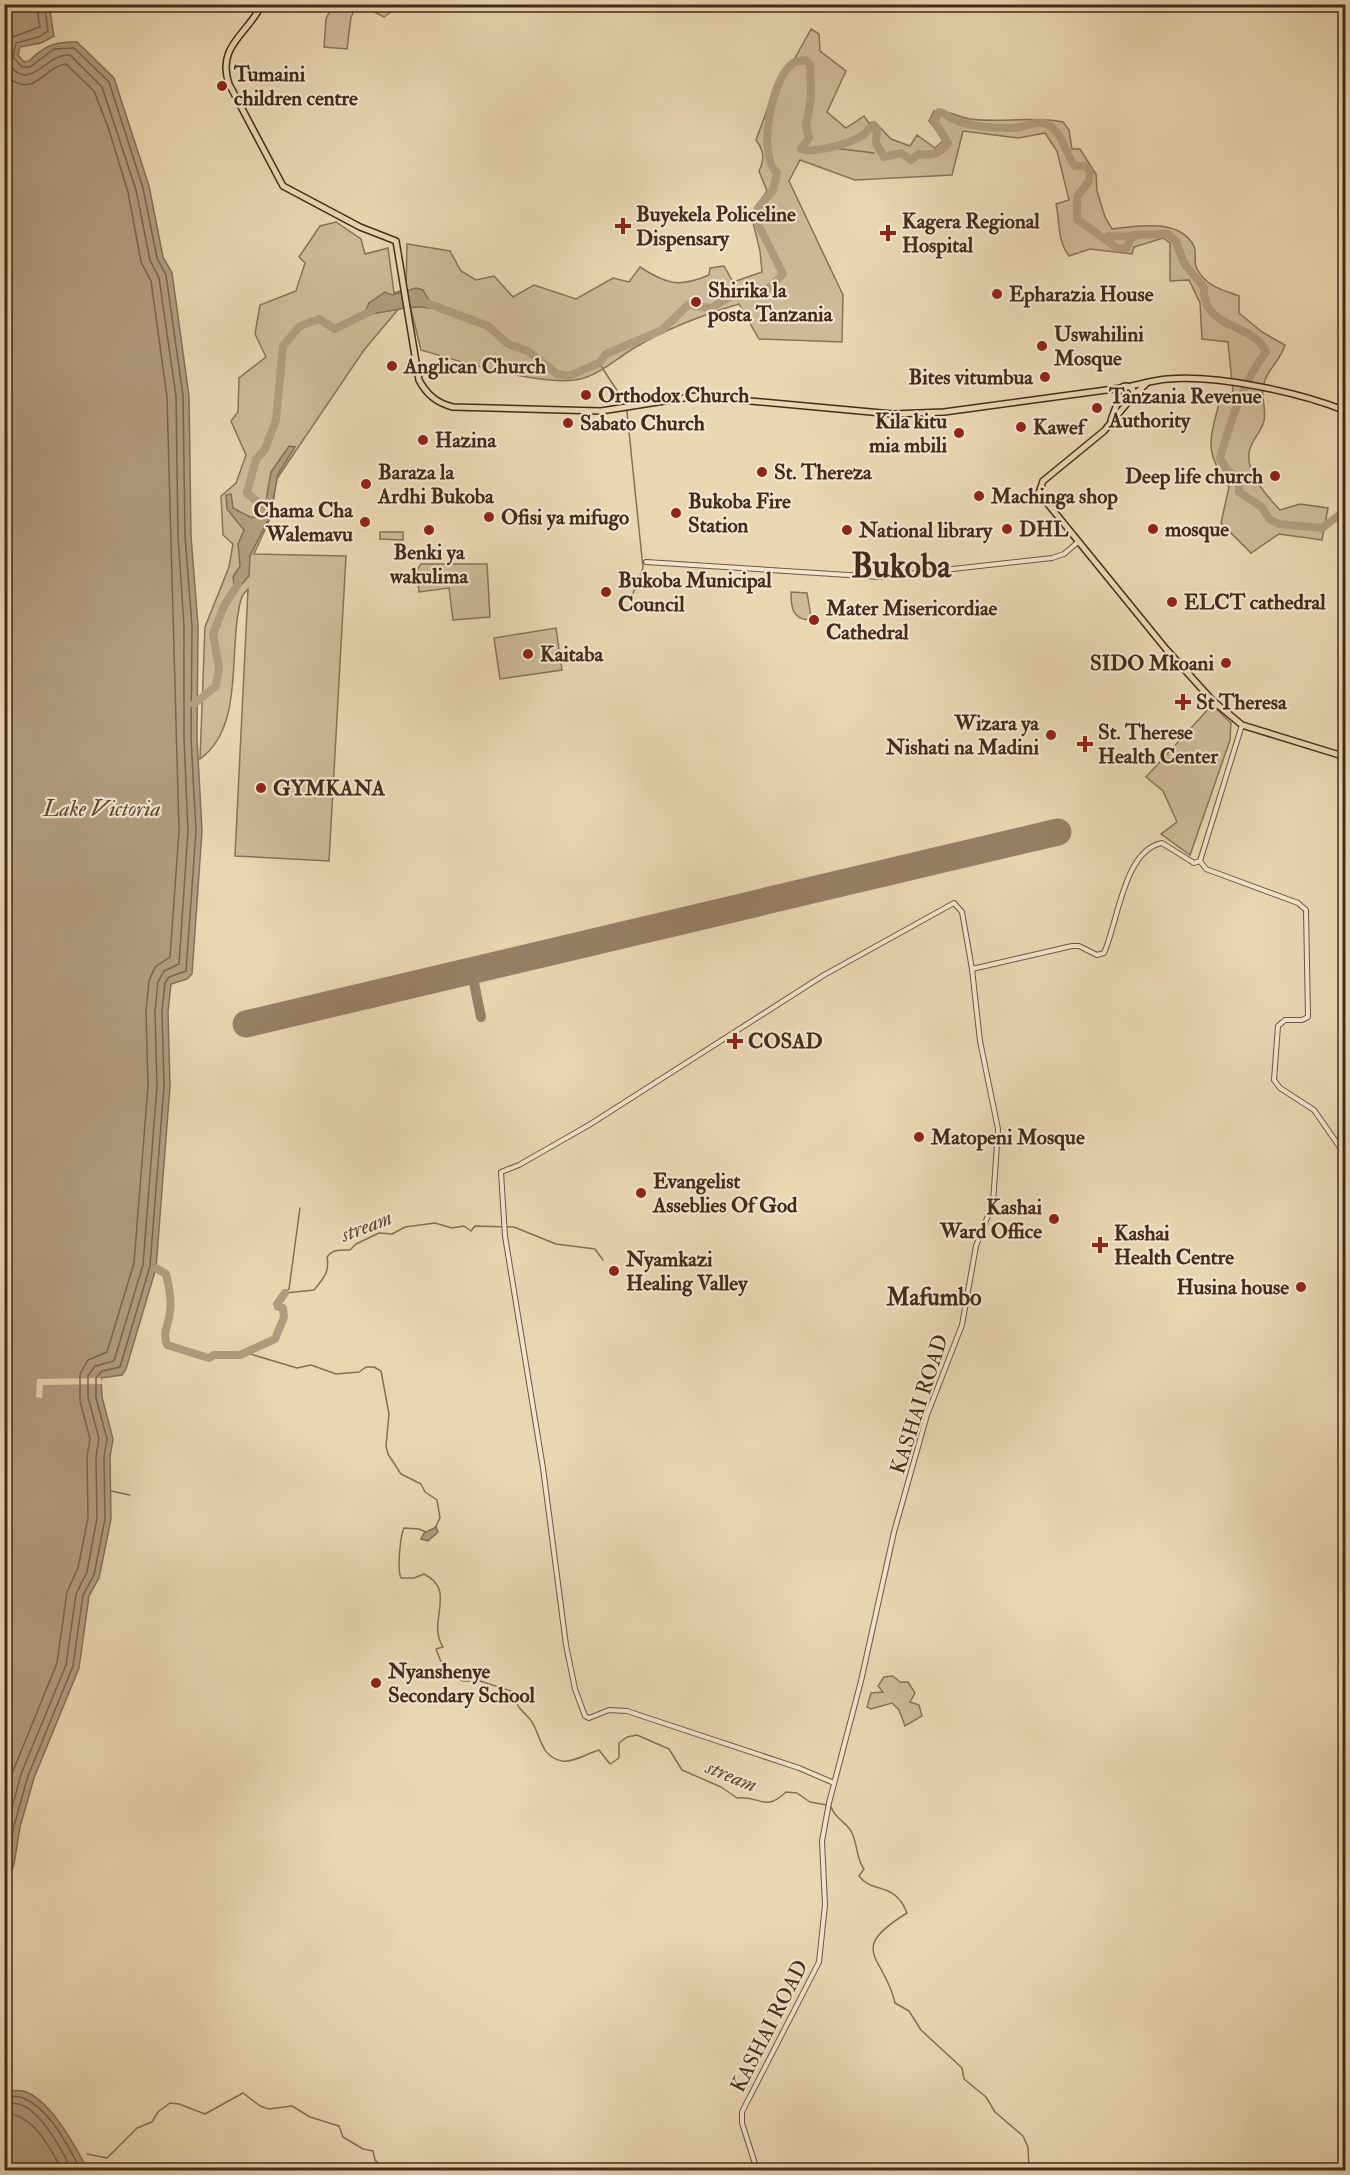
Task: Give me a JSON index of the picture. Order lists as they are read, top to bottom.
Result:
{
  "streets": {
    "street": ["KASHAI ROAD"]
  },
  "districts": ["Bukoba", "Mafumbo"],
  "water": ["Lake Victoria", "stream"],
  "places": {
    "other": [
      "Tumaini children centre",
      "Epharazia House",
      "Shirika la posta Tanzania",
      "Uswahilini Mosque",
      "Anglican Church",
      "Bites vitumbua",
      "Orthodox Church",
      "Tanzania Revenue Authority",
      "Sabato Church",
      "Kawef",
      "Kila kitu mia mbili",
      "Hazina",
      "St. Thereza",
      "Deep life church",
      "Baraza la Ardhi Bukoba",
      "Machinga shop",
      "Bukoba Fire Station",
      "Ofisi ya mifugo",
      "Chama Cha Walemavu",
      "DHL",
      "mosque",
      "Benki ya wakulima",
      "National library",
      "Bukoba Municipal Council",
      "ELCT cathedral",
      "Mater Misericordiae Cathedral",
      "Kaitaba",
      "SIDO Mkoani",
      "Wizara ya Nishati na Madini",
      "GYMKANA",
      "Matopeni Mosque",
      "Evangelist Asseblies Of God",
      "Kashai Ward Office",
      "Nyamkazi Healing Valley",
      "Husina house",
      "Nyanshenye Secondary School"
    ],
    "health": [
      "Buyekela Policeline Dispensary",
      "Kagera Regional Hospital",
      "St Theresa",
      "St. Therese Health Center",
      "COSAD",
      "Kashai Health Centre"
    ]
  }
}
